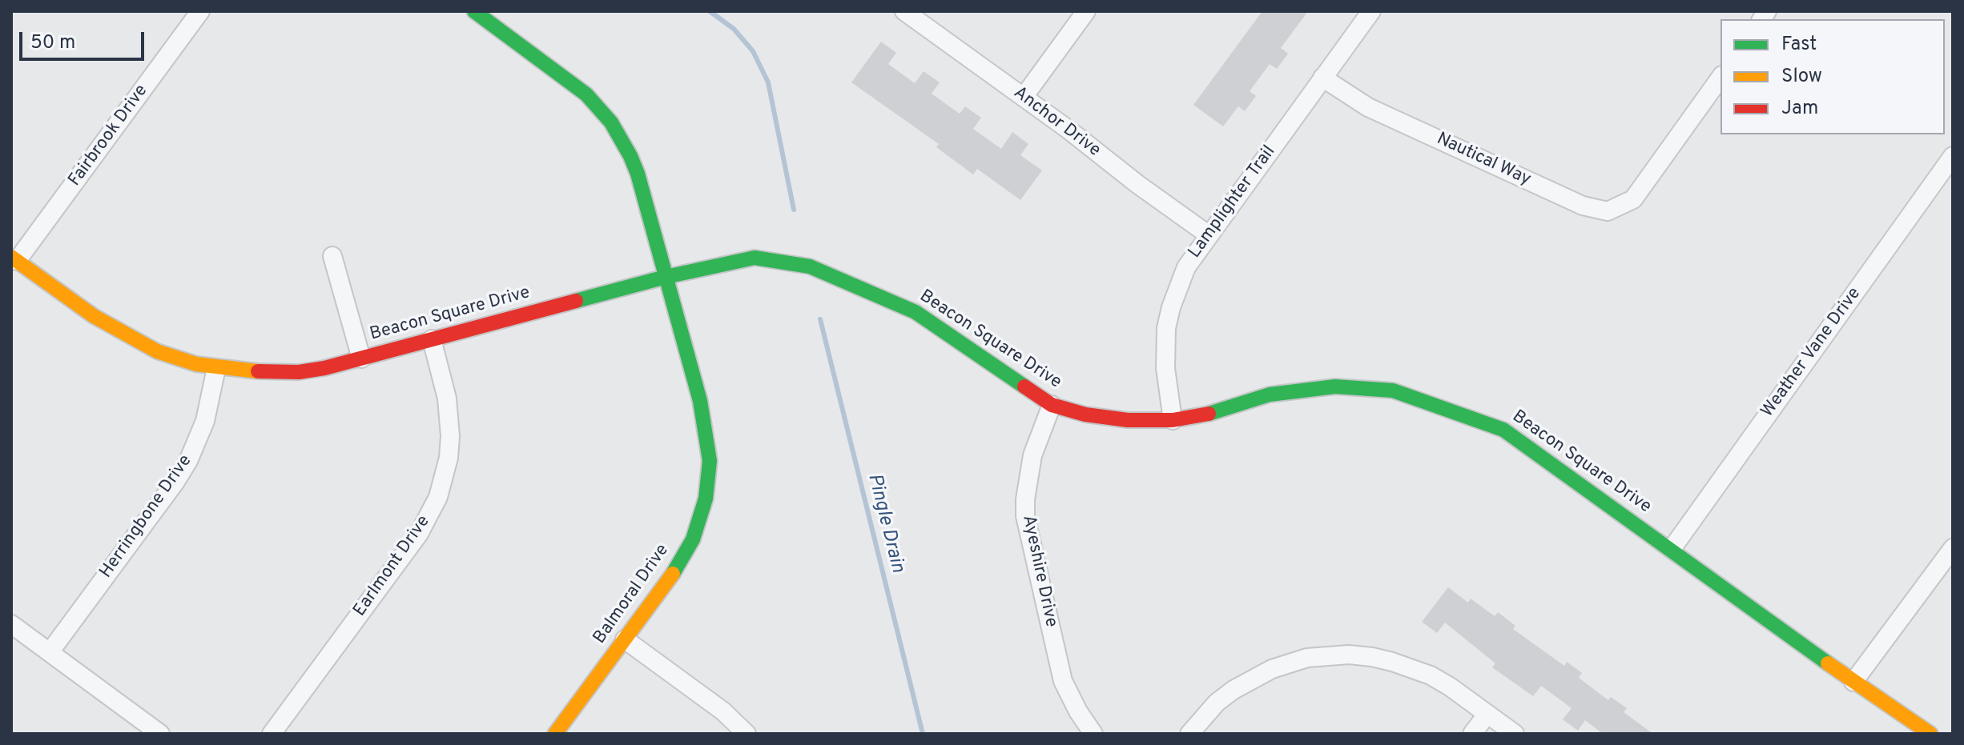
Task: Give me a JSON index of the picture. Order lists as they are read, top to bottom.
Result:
{
  "streets": {
    "street": [
      "Anchor Drive",
      "Fairbrook Drive",
      "Nautical Way",
      "Lamplighter Trail",
      "Beacon Square Drive",
      "Weather Vane Drive",
      "Herringbone Drive",
      "Earlmont Drive",
      "Ayeshire Drive",
      "Balmoral Drive"
    ]
  },
  "crossings": [
    ["Anchor Drive", "Lamplighter Trail"],
    ["Fairbrook Drive", "Beacon Square Drive"],
    ["Nautical Way", "Lamplighter Trail"],
    ["Lamplighter Trail", "Beacon Square Drive"],
    ["Beacon Square Drive", "Weather Vane Drive"],
    ["Beacon Square Drive", "Herringbone Drive"],
    ["Beacon Square Drive", "Earlmont Drive"],
    ["Beacon Square Drive", "Ayeshire Drive"],
    ["Beacon Square Drive", "Balmoral Drive"]
  ],
  "water": ["Pingle Drain"],
  "legend": ["Fast", "Slow", "Jam"],
  "scale_bar": "50 m"
}
